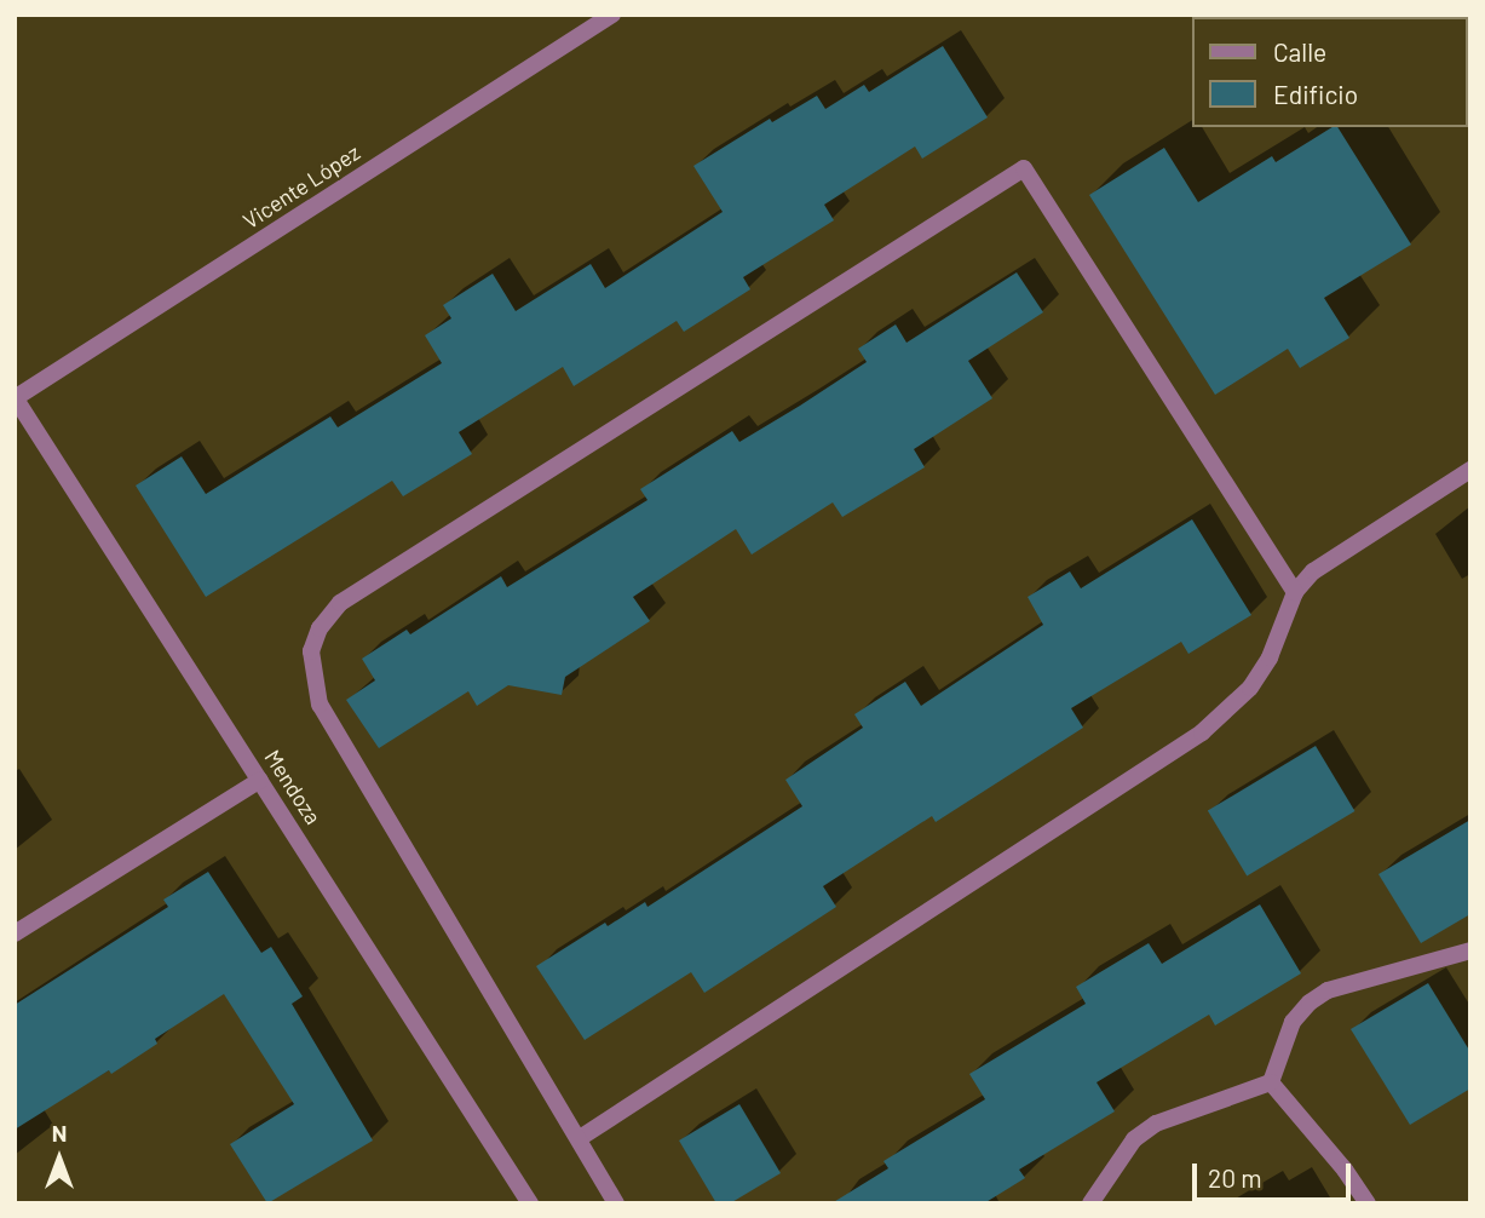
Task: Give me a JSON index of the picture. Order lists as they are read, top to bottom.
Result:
{
  "streets": {
    "street": ["Vicente López", "Mendoza"]
  },
  "crossings": [
    ["Vicente López", "Mendoza"]
  ],
  "legend": ["Calle", "Edificio"],
  "scale_bar": "20 m",
  "north": "top"
}
